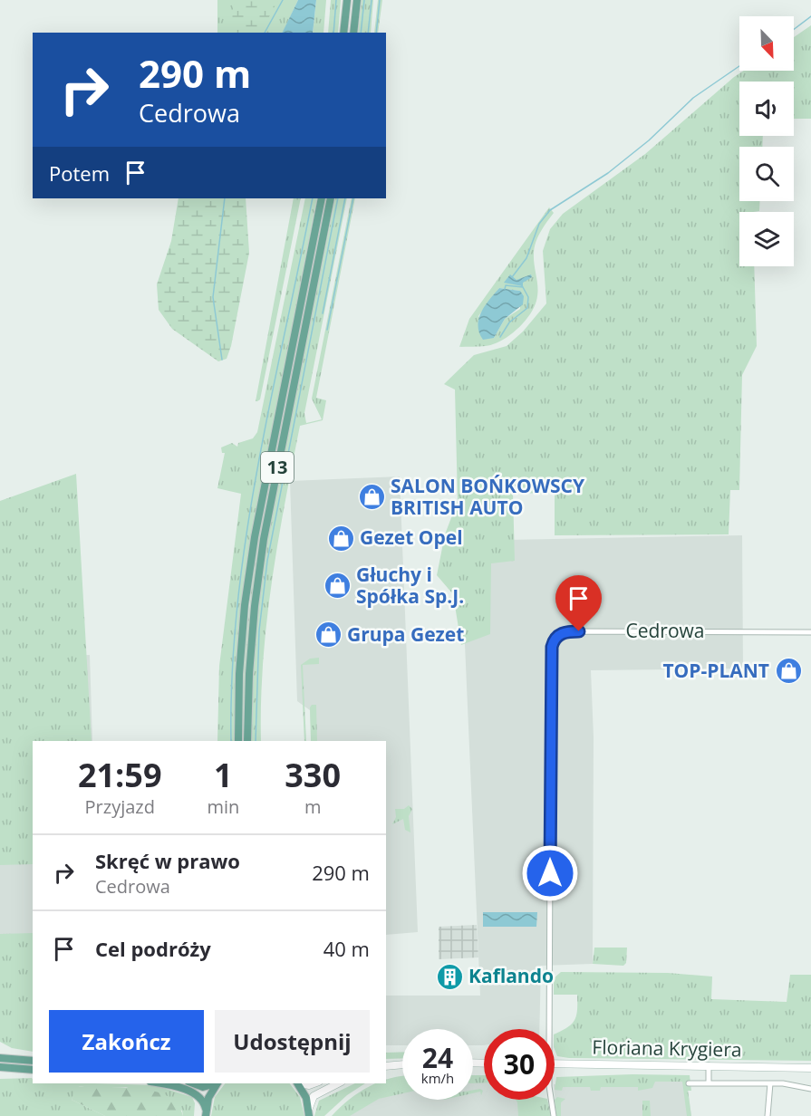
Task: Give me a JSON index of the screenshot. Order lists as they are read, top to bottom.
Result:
{
  "streets": {
    "main road": ["13"],
    "street": ["Cedrowa", "Floriana Krygiera"]
  },
  "places": {
    "shop": [
      "SALON BOŃKOWSCY BRITISH AUTO",
      "Gezet Opel",
      "Głuchy i Spółka Sp.J.",
      "Grupa Gezet",
      "TOP-PLANT"
    ],
    "building": ["Kaflando"]
  },
  "north": "bottom right",
  "page": {
    "turn": ["290 m", "Cedrowa"],
    "then": "Potem",
    "eta": [
      "21:59",
      "Przyjazd",
      "1",
      "min",
      "330",
      "m"
    ],
    "list": [
      {
        "name": "Skręć w prawo",
        "note": "Cedrowa",
        "value": "290 m"
      },
      {
        "name": "Cel podróży",
        "value": "40 m"
      }
    ],
    "buttons": ["Zakończ", "Udostępnij"],
    "speed": "24 km/h",
    "limit": "30"
  }
}
